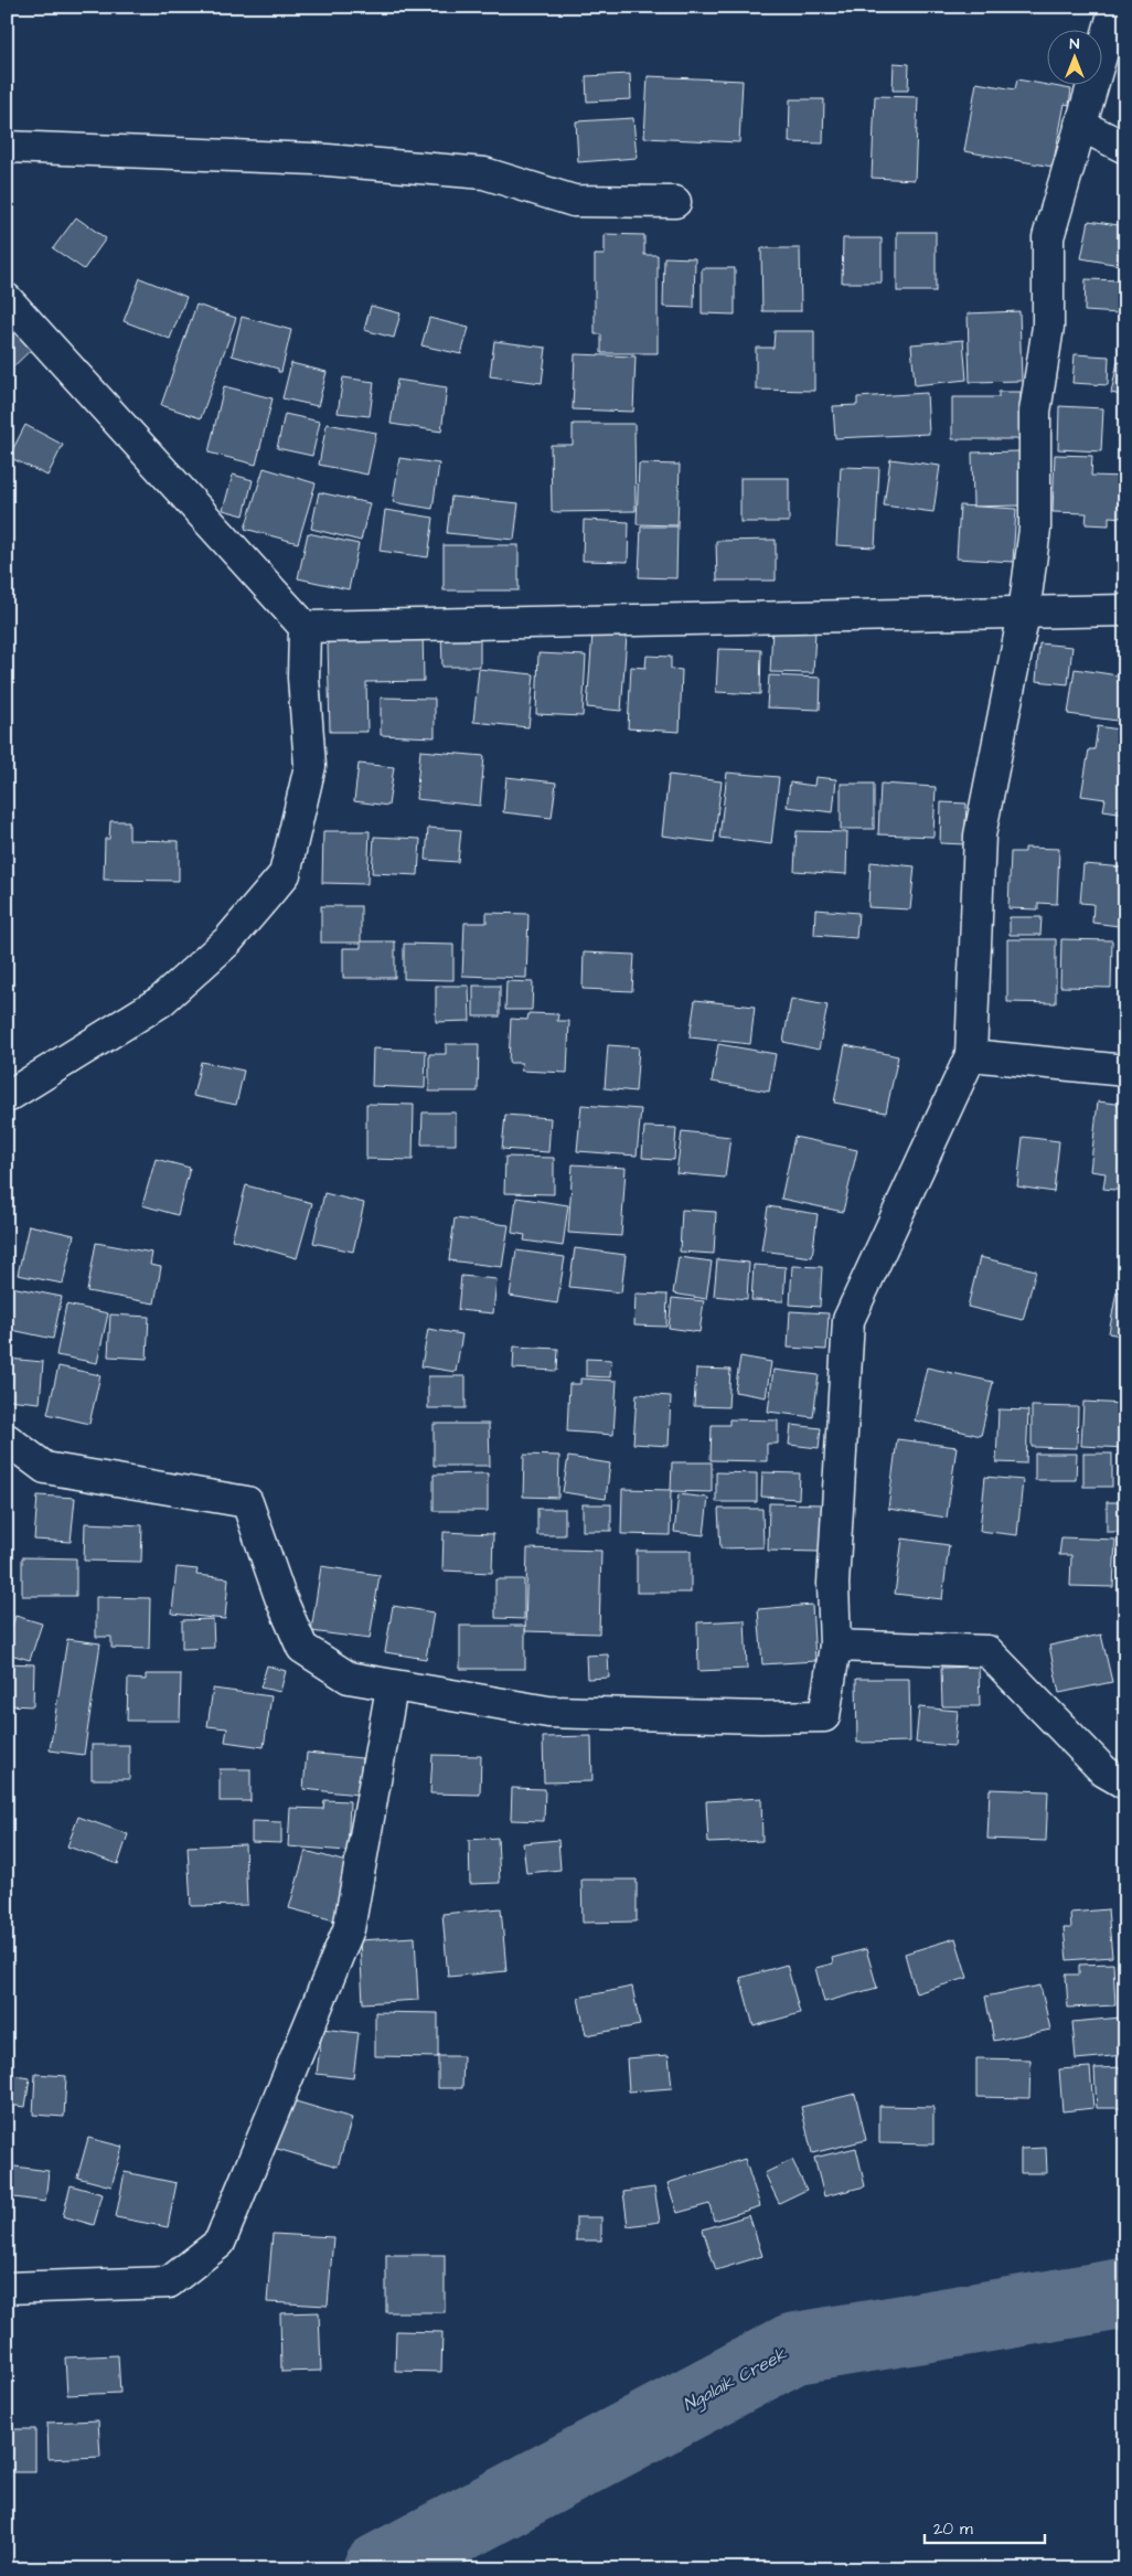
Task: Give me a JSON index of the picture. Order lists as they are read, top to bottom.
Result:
{
  "water": ["Ngalaik Creek"],
  "scale_bar": "20 m",
  "north": "top"
}
